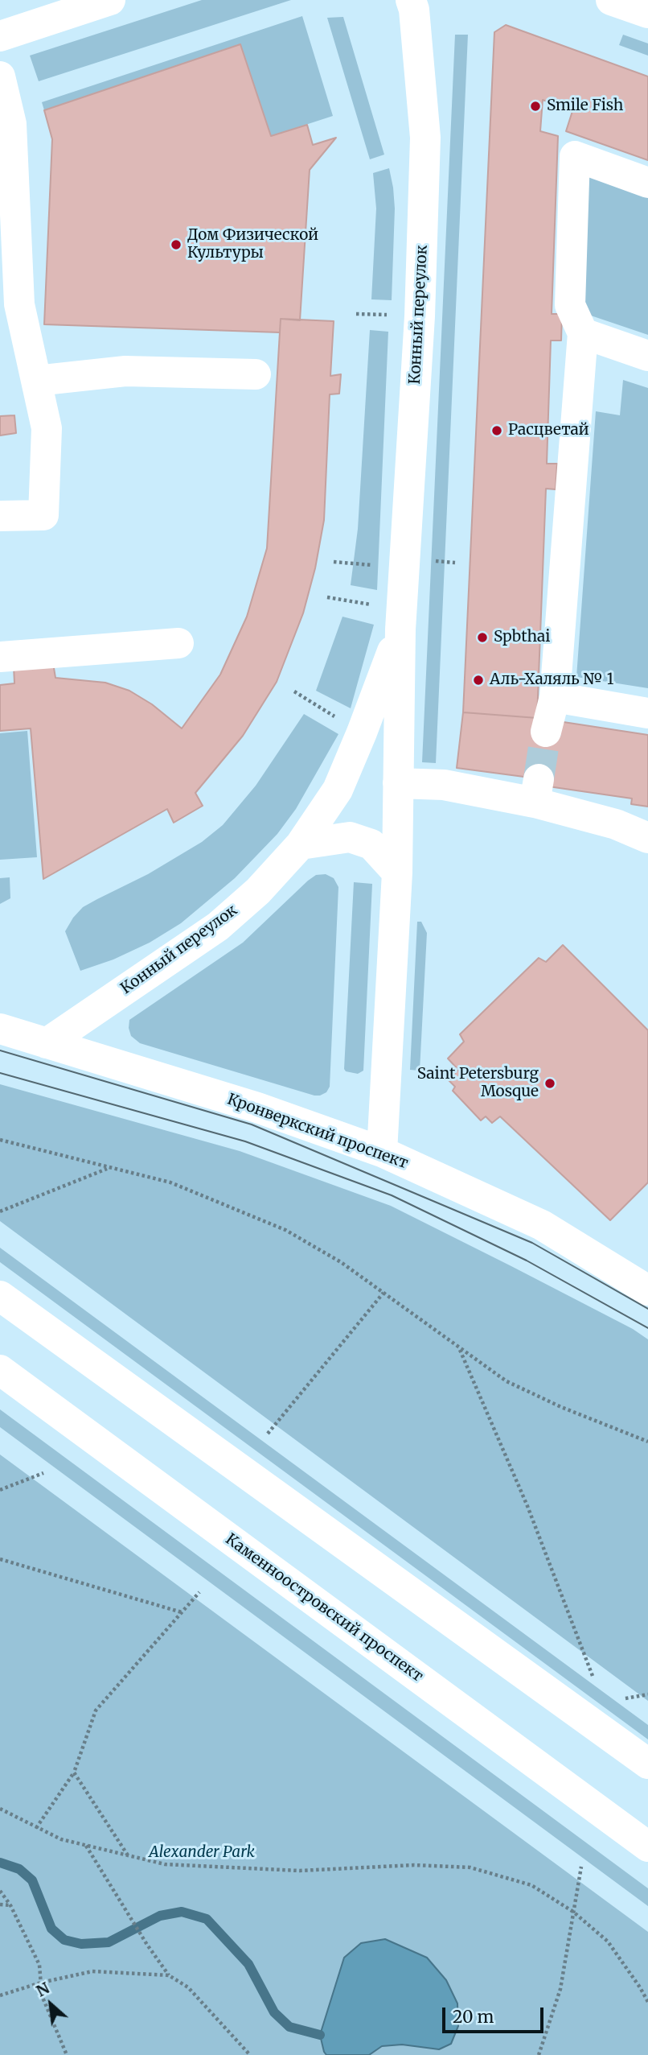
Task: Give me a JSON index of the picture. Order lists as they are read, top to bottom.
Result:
{
  "streets": {
    "street": ["Конный переулок", "Кронверкский проспект", "Каменноостровский проспект"]
  },
  "crossings": [
    ["Конный переулок", "Кронверкский проспект"]
  ],
  "parks": ["Alexander Park"],
  "places": [
    "Smile Fish",
    "Дом Физической Культуры",
    "Расцветай",
    "Spbthai",
    "Аль-Халяль № 1",
    "Saint Petersburg Mosque"
  ],
  "scale_bar": "20 m",
  "north": "top left"
}
